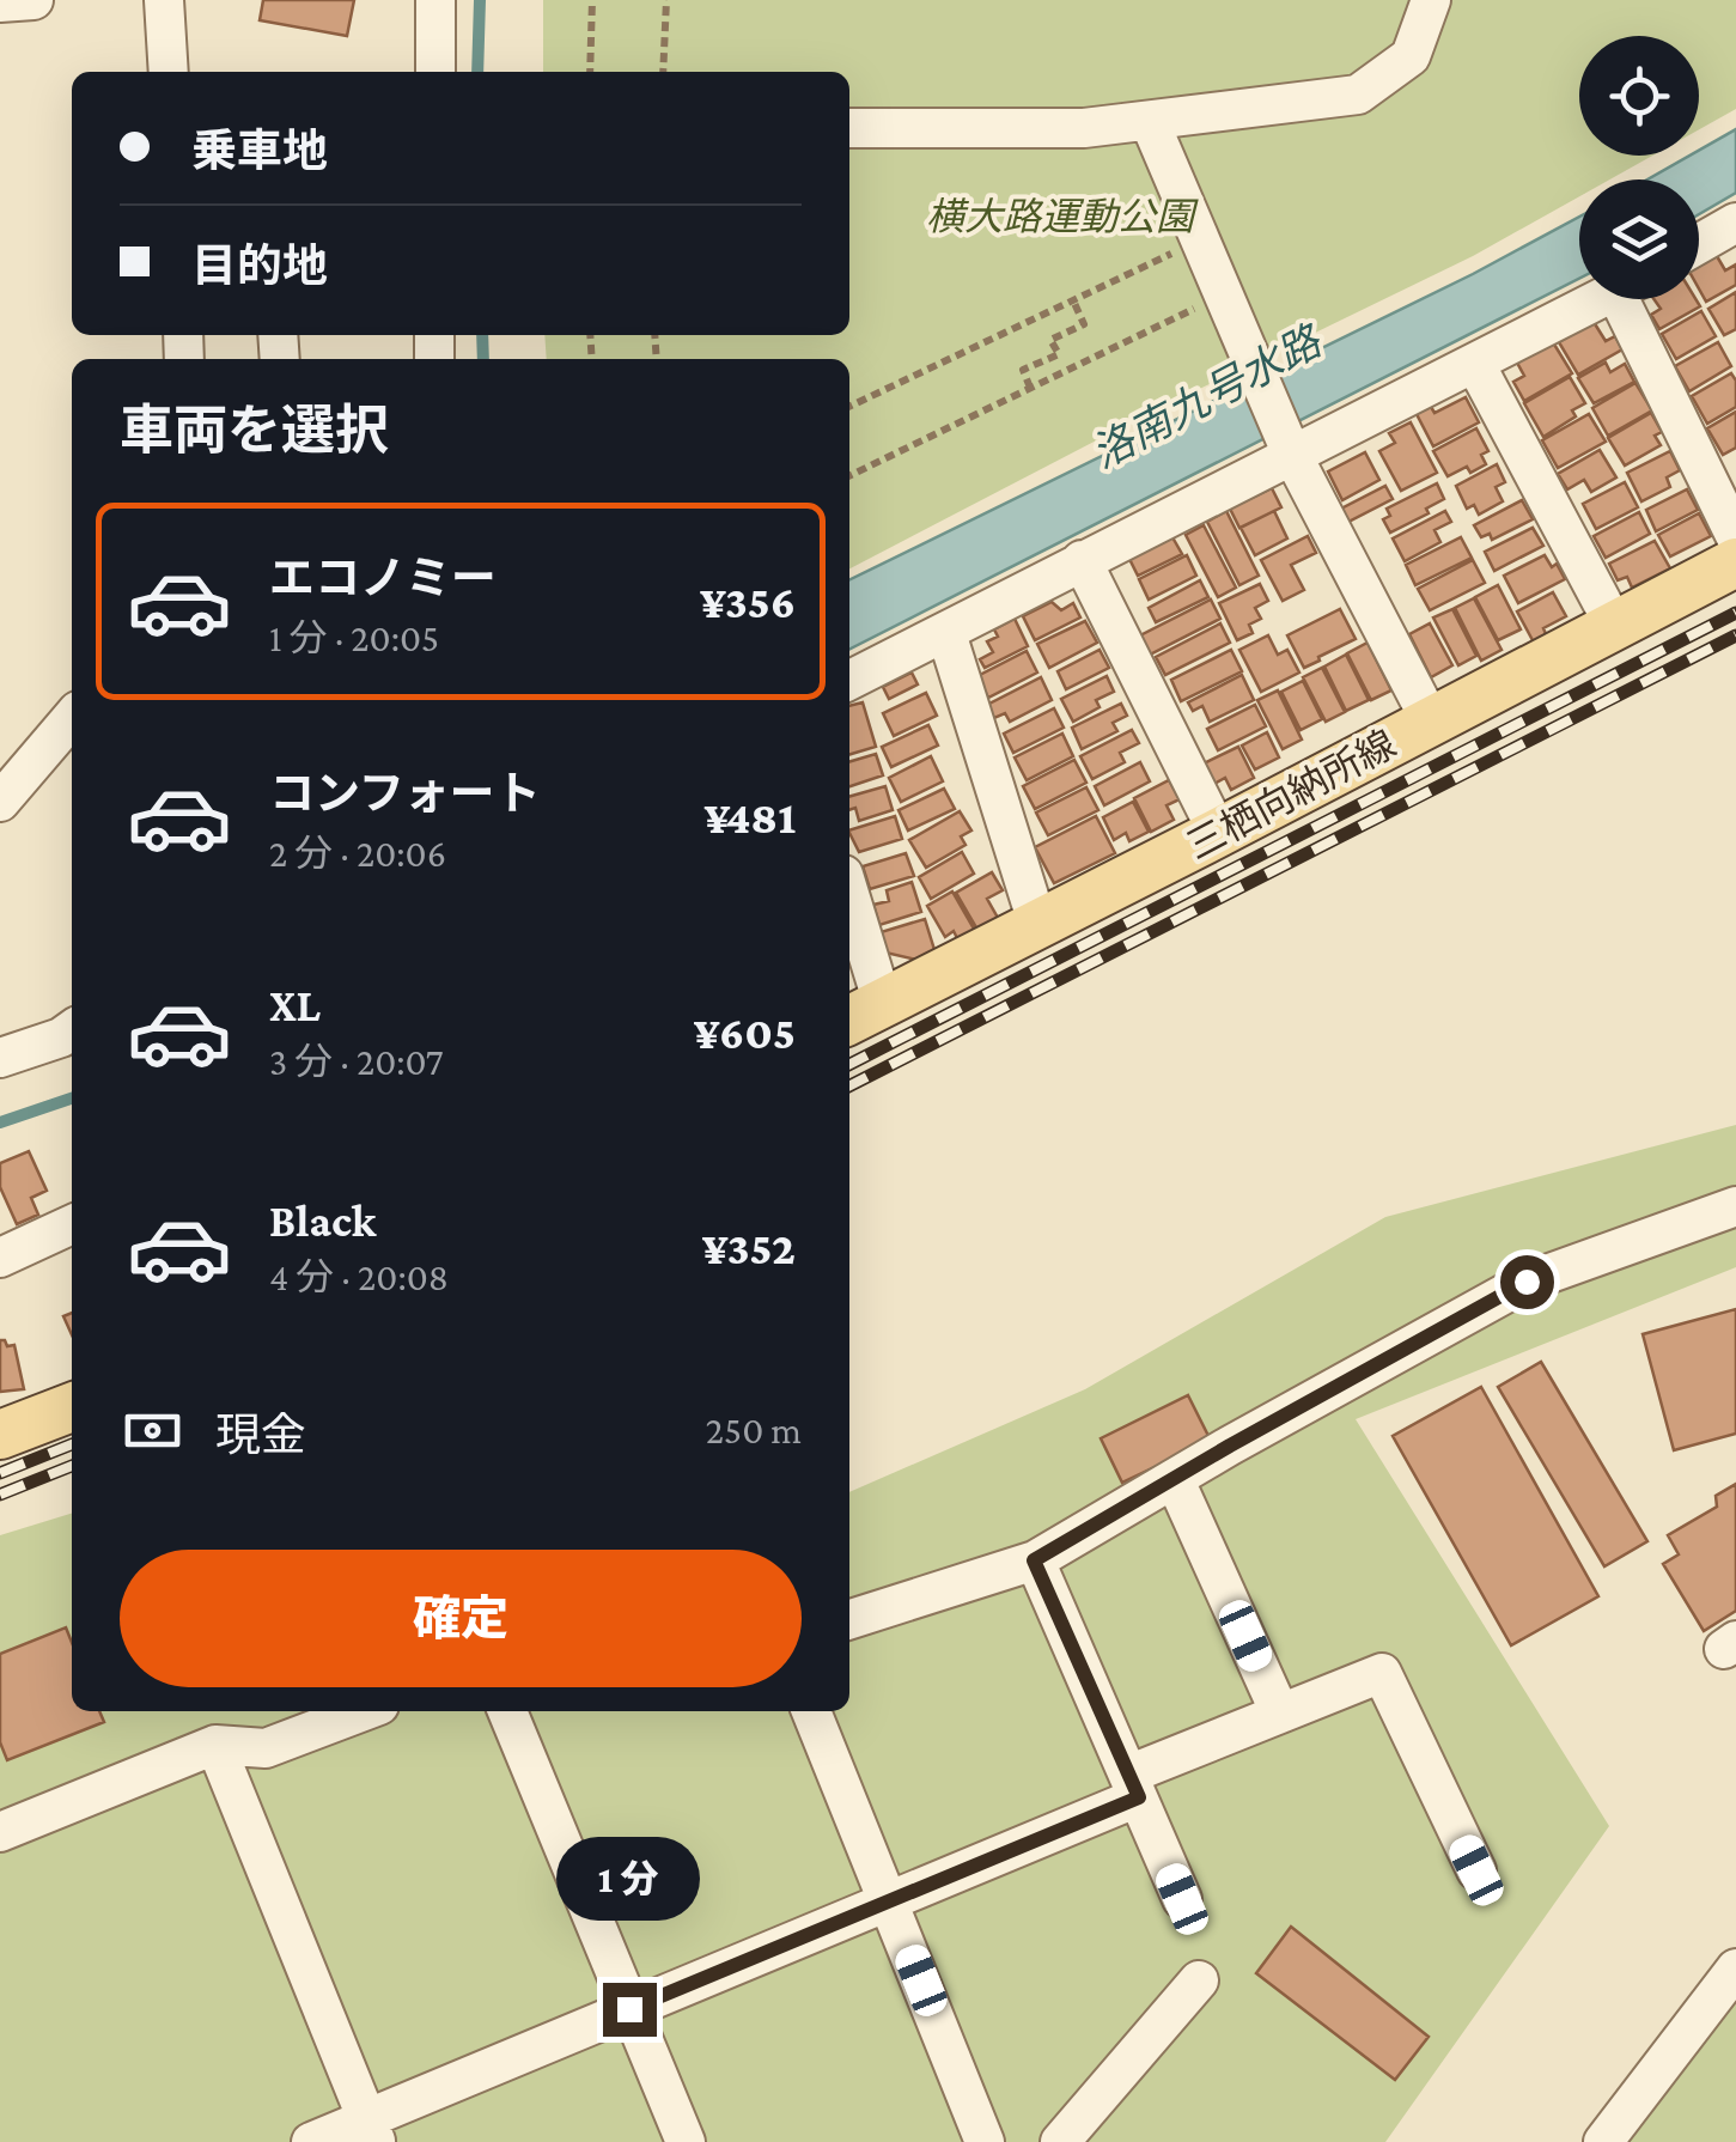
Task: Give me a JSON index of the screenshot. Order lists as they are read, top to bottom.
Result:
{
  "streets": {
    "main road": ["三栖向納所線"]
  },
  "water": ["洛南九号水路"],
  "parks": ["横大路運動公園"],
  "page": {
    "banner": ["乗車地", "目的地"],
    "heading": "車両を選択",
    "list": [
      {
        "name": "エコノミー",
        "note": "1 分 · 20:05",
        "value": "¥356"
      },
      {
        "name": "コンフォート",
        "note": "2 分 · 20:06",
        "value": "¥481"
      },
      {
        "name": "XL",
        "note": "3 分 · 20:07",
        "value": "¥605"
      },
      {
        "name": "Black",
        "note": "4 分 · 20:08",
        "value": "¥352"
      }
    ],
    "pay": ["現金", "250 m"],
    "buttons": "確定",
    "bubble": "1 分"
  }
}
